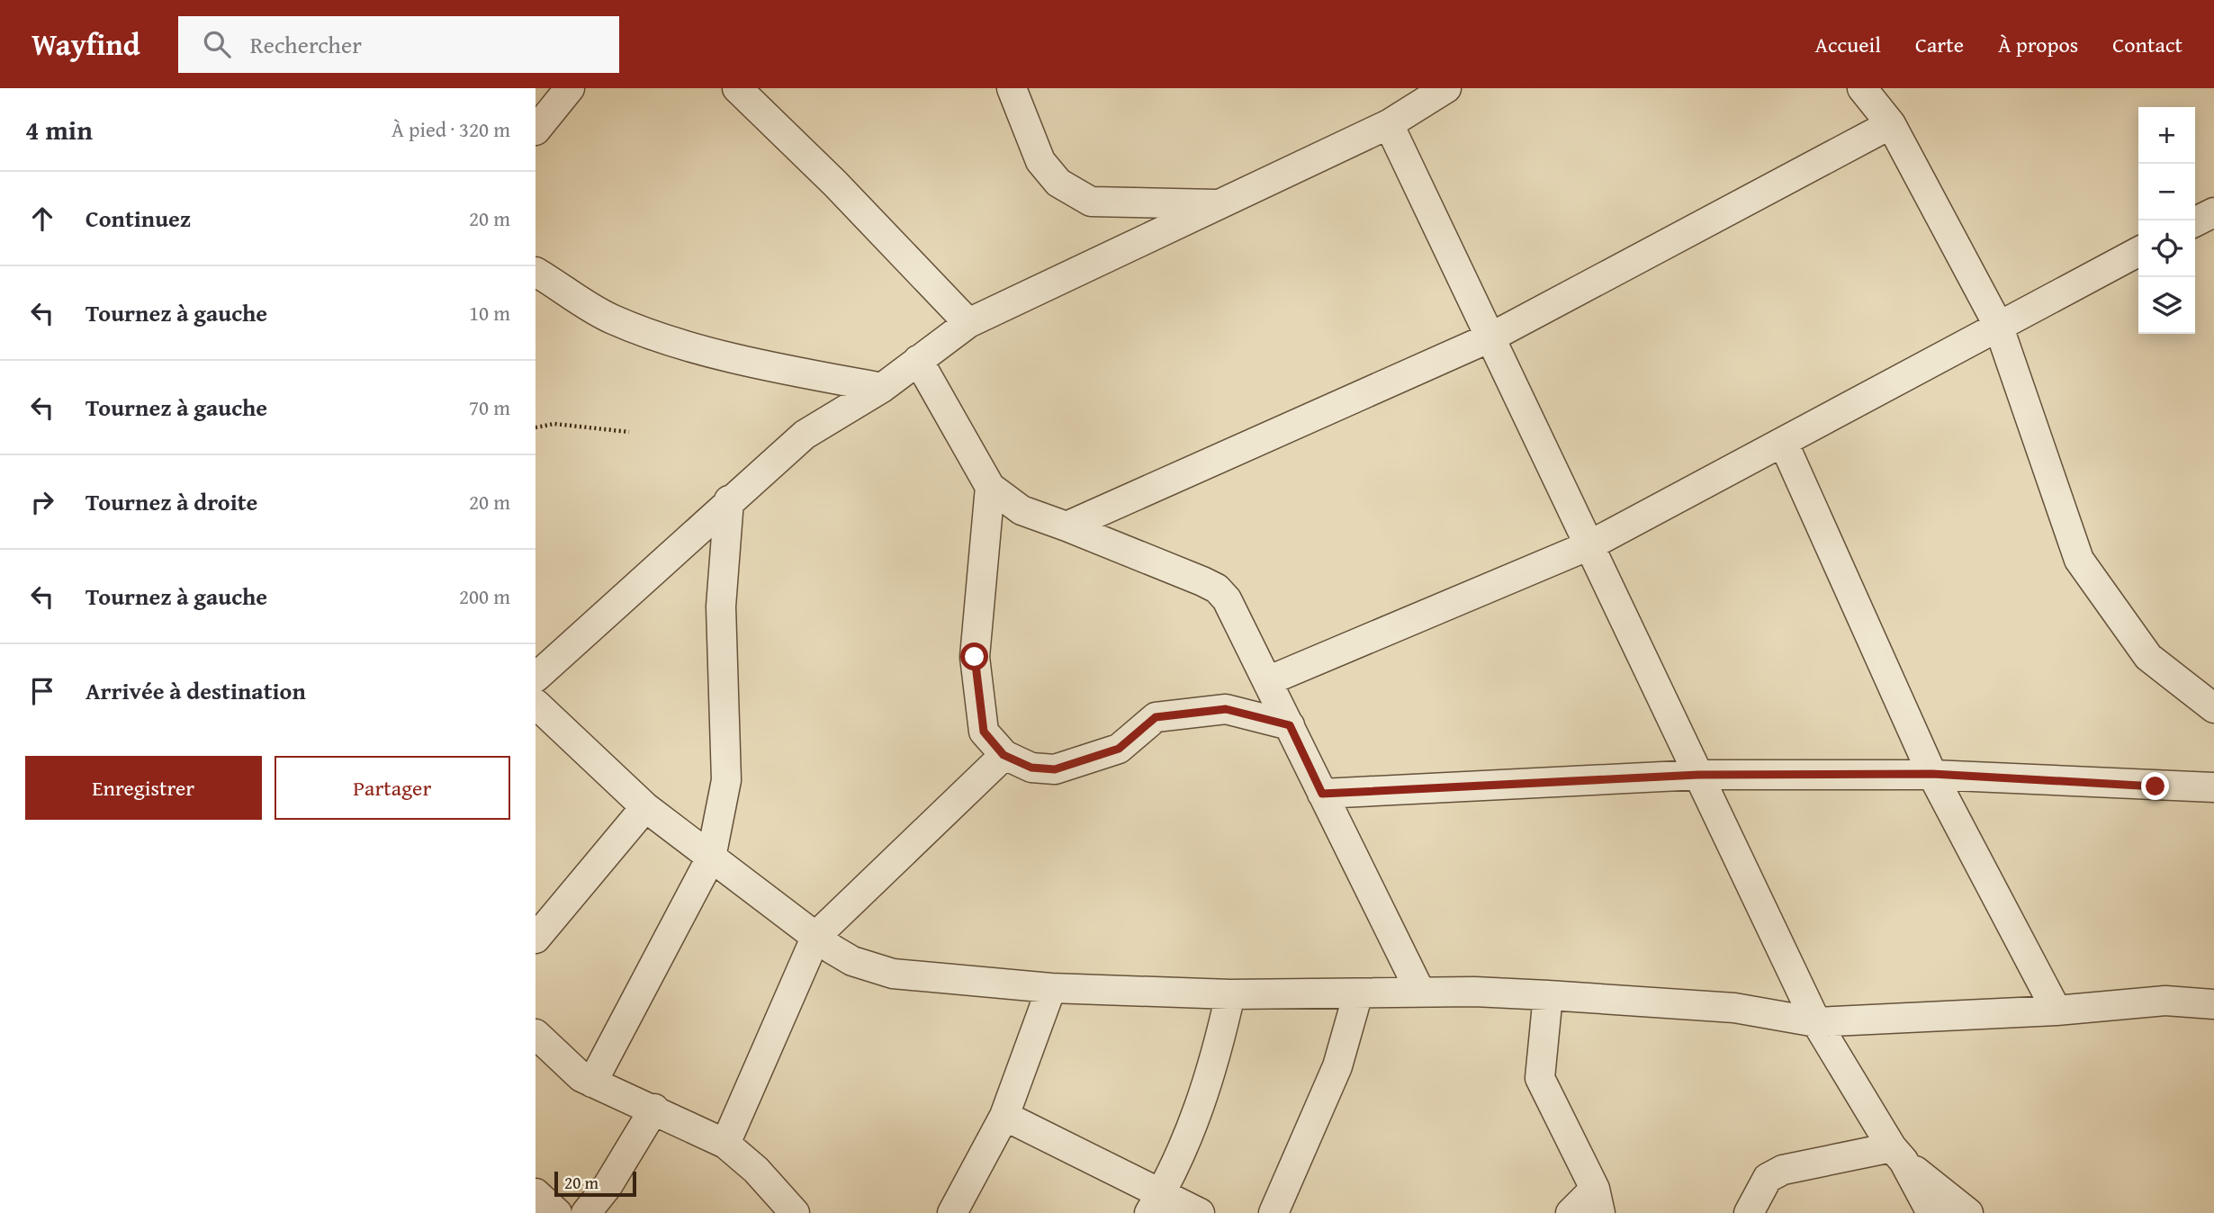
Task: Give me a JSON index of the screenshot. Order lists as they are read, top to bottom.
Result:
{
  "scale_bar": "20 m",
  "page": {
    "header": "Wayfind",
    "search": "Rechercher",
    "nav": [
      "Accueil",
      "Carte",
      "À propos",
      "Contact"
    ],
    "heading": ["4 min", "À pied · 320 m"],
    "map_buttons": ["+", "−"],
    "list": [
      ["Continuez", "20 m"],
      ["Tournez à gauche", "10 m"],
      ["Tournez à gauche", "70 m"],
      ["Tournez à droite", "20 m"],
      ["Tournez à gauche", "200 m"],
      "Arrivée à destination"
    ],
    "buttons": ["Enregistrer", "Partager"],
    "scale": "20 m"
  }
}
